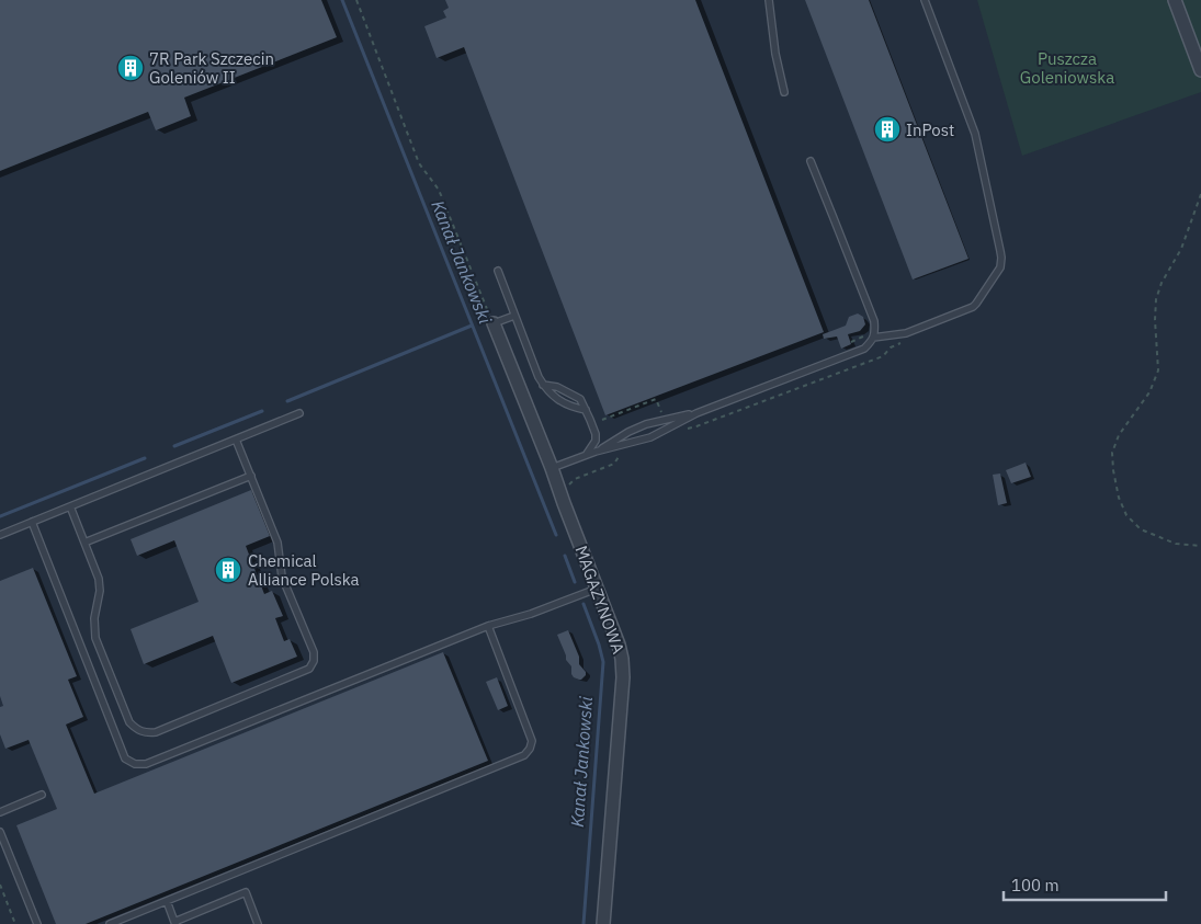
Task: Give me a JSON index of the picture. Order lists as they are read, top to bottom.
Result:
{
  "streets": {
    "street": ["MAGAZYNOWA"]
  },
  "water": ["Kanał Jankowski"],
  "parks": ["Puszcza Goleniowska"],
  "places": {
    "building": ["7R Park Szczecin Goleniów II", "InPost", "Chemical Alliance Polska"]
  },
  "scale_bar": "100 m"
}
